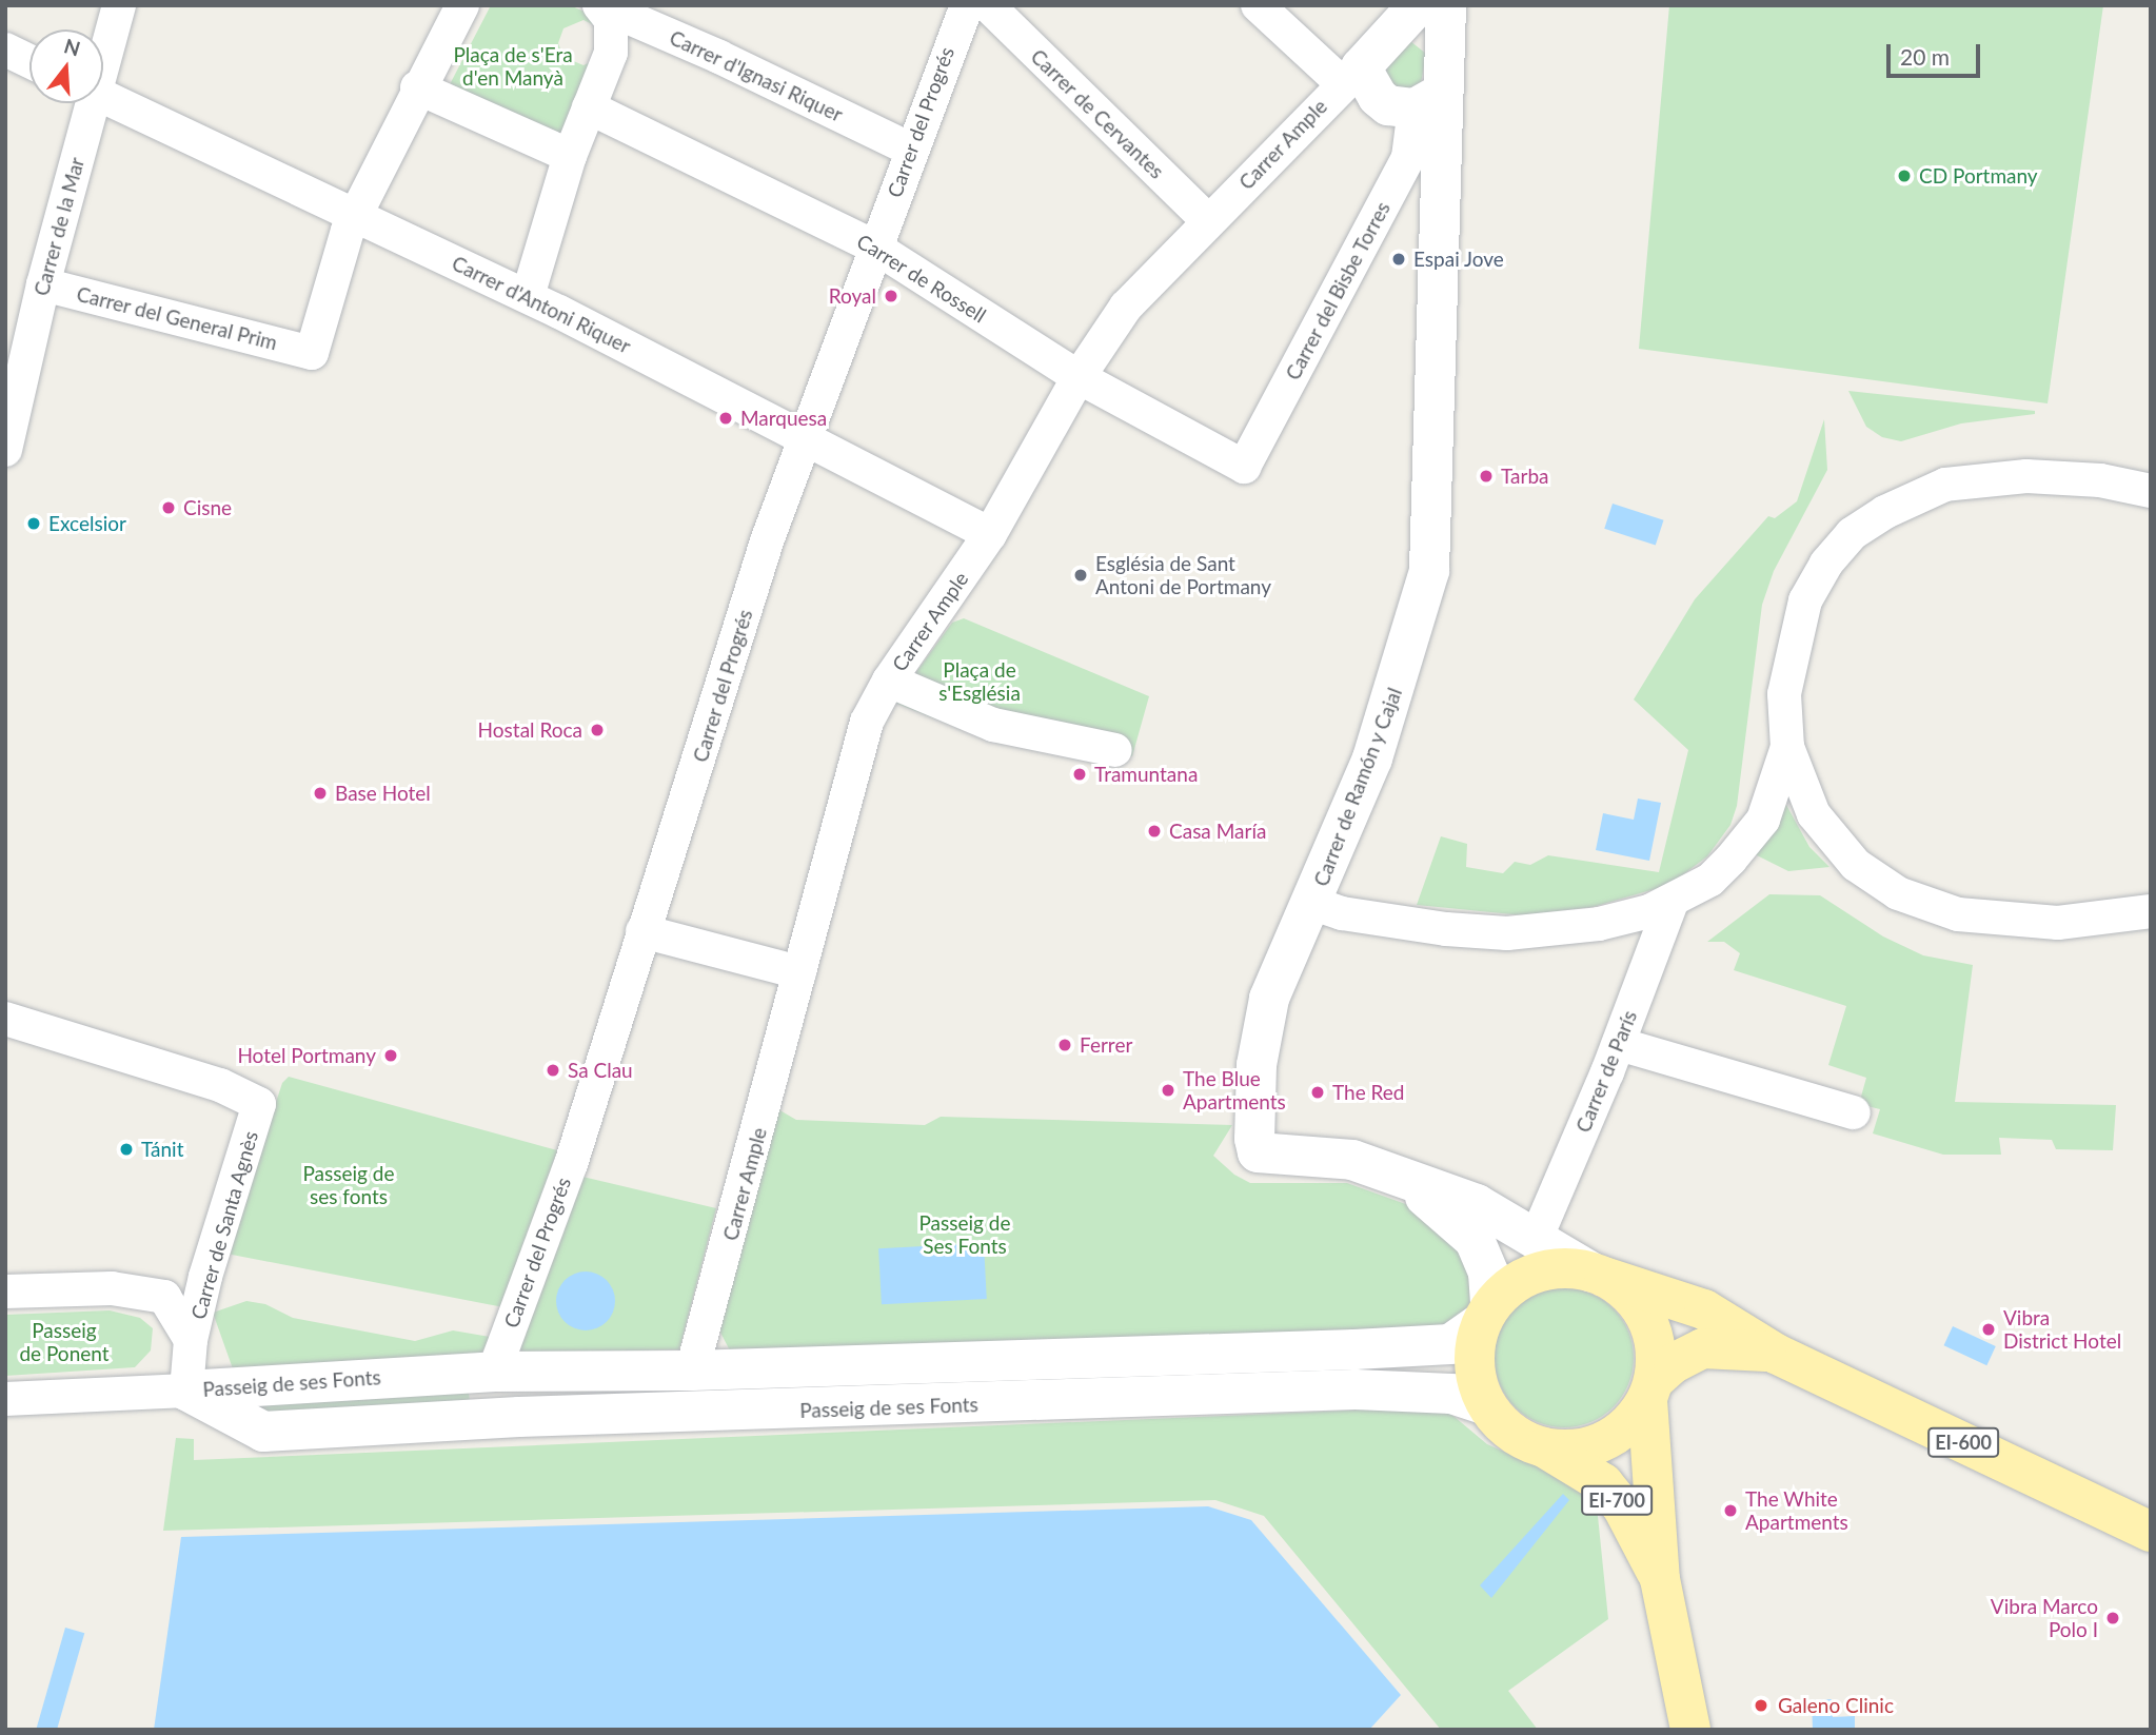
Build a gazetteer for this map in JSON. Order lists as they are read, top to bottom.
{
  "streets": {
    "main road": ["EI-600", "EI-700"],
    "street": [
      "Carrer d'Ignasi Riquer",
      "Carrer de Cervantes",
      "Carrer del Progrés",
      "Carrer Ample",
      "Carrer de la Mar",
      "Carrer de Rossell",
      "Carrer del Bisbe Torres",
      "Carrer d'Antoni Riquer",
      "Carrer del General Prim",
      "Carrer de Ramón y Cajal",
      "Carrer de París",
      "Carrer de Santa Agnès",
      "Passeig de ses Fonts"
    ]
  },
  "crossings": [
    ["Carrer d'Ignasi Riquer", "Carrer del Progrés"],
    ["Carrer de Cervantes", "Carrer Ample"],
    ["Carrer del Progrés", "Carrer de Rossell"],
    ["Carrer del Progrés", "Carrer d'Antoni Riquer"],
    ["Carrer del Progrés", "Passeig de ses Fonts"],
    ["Carrer Ample", "Carrer de Rossell"],
    ["Carrer Ample", "Carrer d'Antoni Riquer"],
    ["Carrer Ample", "Passeig de ses Fonts"],
    ["Carrer de la Mar", "Carrer del General Prim"],
    ["Carrer de Rossell", "Carrer del Bisbe Torres"],
    ["Carrer del Bisbe Torres", "Carrer de Ramón y Cajal"],
    ["Carrer d'Antoni Riquer", "Carrer del General Prim"],
    ["Carrer de Ramón y Cajal", "Carrer de París"],
    ["Carrer de Ramón y Cajal", "Passeig de ses Fonts"],
    ["Carrer de Ramón y Cajal", "EI-600"],
    ["Carrer de Ramón y Cajal", "EI-700"],
    ["Carrer de Santa Agnès", "Passeig de ses Fonts"],
    ["Passeig de ses Fonts", "EI-600"],
    ["Passeig de ses Fonts", "EI-700"],
    ["EI-600", "EI-700"]
  ],
  "parks": [
    "Plaça de s'Era d'en Manyà",
    "Plaça de s'Església",
    "Passeig de ses fonts",
    "Passeig de Ses Fonts",
    "Passeig de Ponent"
  ],
  "places": [
    "CD Portmany",
    "Espai Jove",
    "Royal",
    "Marquesa",
    "Tarba",
    "Cisne",
    "Excelsior",
    "Església de Sant Antoni de Portmany",
    "Hostal Roca",
    "Tramuntana",
    "Base Hotel",
    "Casa María",
    "Ferrer",
    "Hotel Portmany",
    "Sa Clau",
    "The Blue Apartments",
    "The Red",
    "Tánit",
    "Vibra District Hotel",
    "The White Apartments",
    "Vibra Marco Polo I",
    "Galeno Clinic"
  ],
  "scale_bar": "20 m",
  "north": "top"
}
